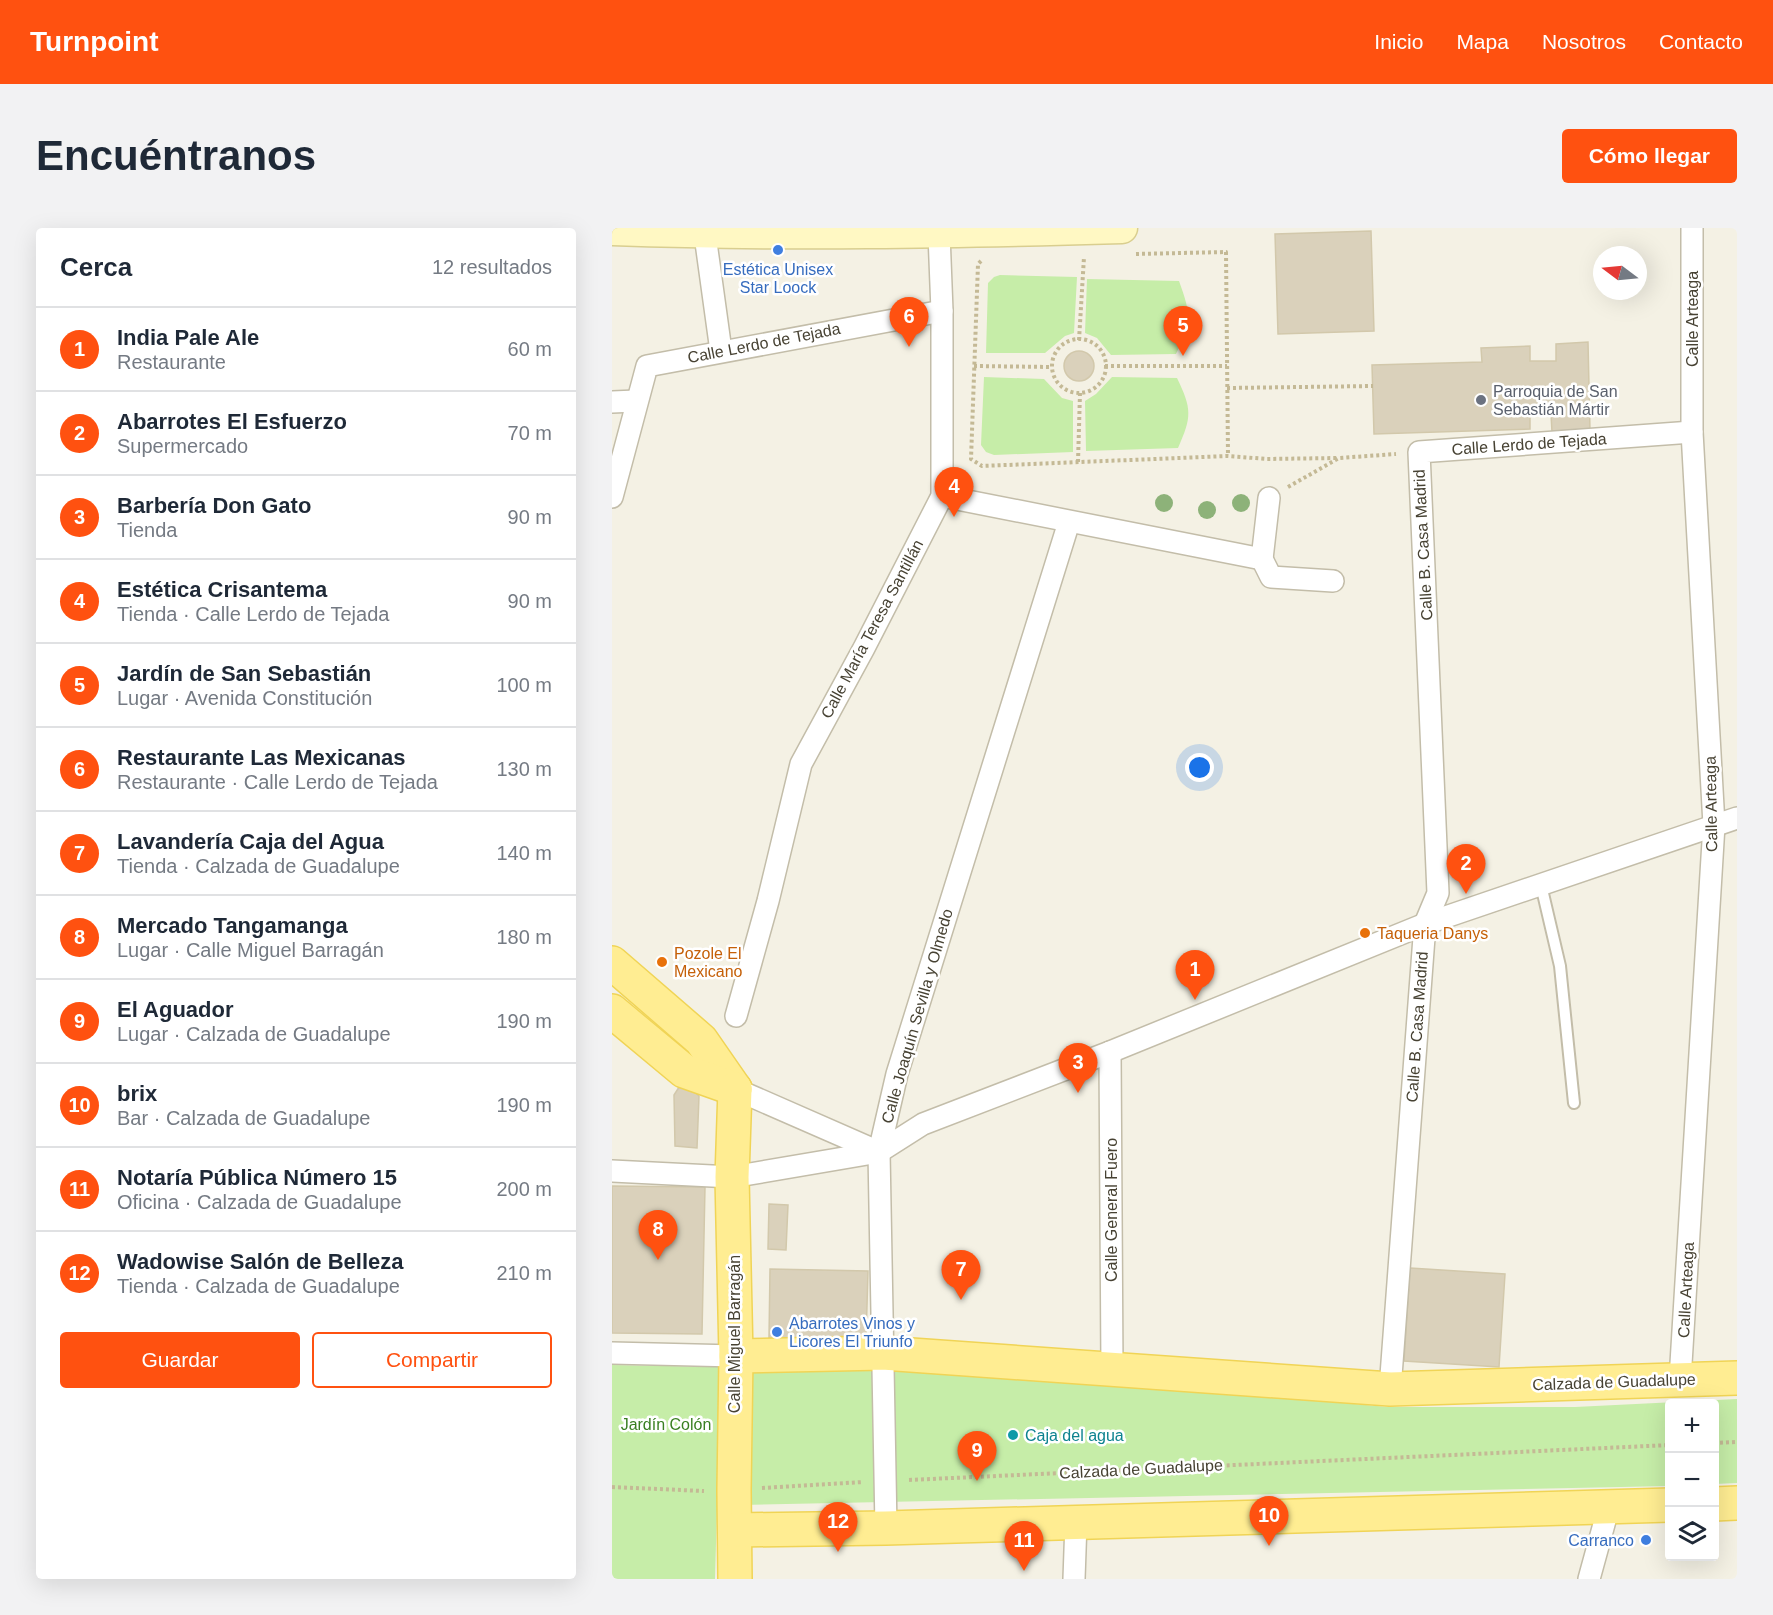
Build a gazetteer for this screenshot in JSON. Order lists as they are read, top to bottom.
{
  "streets": {
    "main road": ["Calle Miguel Barragán", "Calzada de Guadalupe"],
    "street": [
      "Calle Arteaga",
      "Calle Lerdo de Tejada",
      "Calle B. Casa Madrid",
      "Calle María Teresa Santillán",
      "Calle Joaquín Sevilla y Olmedo",
      "Calle General Fuero"
    ]
  },
  "crossings": [
    ["Calle Arteaga", "Calle Lerdo de Tejada"],
    ["Calle Arteaga", "Calzada de Guadalupe"],
    ["Calle Lerdo de Tejada", "Calle B. Casa Madrid"],
    ["Calle Lerdo de Tejada", "Calle María Teresa Santillán"],
    ["Calle B. Casa Madrid", "Calzada de Guadalupe"],
    ["Calle Joaquín Sevilla y Olmedo", "Calzada de Guadalupe"],
    ["Calle General Fuero", "Calzada de Guadalupe"],
    ["Calle Miguel Barragán", "Calzada de Guadalupe"]
  ],
  "parks": ["Jardín Colón"],
  "places": [
    "Estética Unisex Star Loock",
    "Parroquia de San Sebastián Mártir",
    "Taqueria Danys",
    "Pozole El Mexicano",
    "Abarrotes Vinos y Licores El Triunfo",
    "Caja del agua",
    "Carranco"
  ],
  "north": "left",
  "page": {
    "header": "Turnpoint",
    "nav": [
      "Inicio",
      "Mapa",
      "Nosotros",
      "Contacto"
    ],
    "buttons": [
      "Cómo llegar",
      ["Guardar", "Compartir"]
    ],
    "title": "Encuéntranos",
    "heading": ["Cerca", "12 resultados"],
    "pins": [
      "6",
      "5",
      "4",
      "2",
      "1",
      "3",
      "8",
      "7",
      "9",
      "10",
      "12",
      "11"
    ],
    "list": [
      {
        "mark": "1",
        "name": "India Pale Ale",
        "note": "Restaurante",
        "value": "60 m"
      },
      {
        "mark": "2",
        "name": "Abarrotes El Esfuerzo",
        "note": "Supermercado",
        "value": "70 m"
      },
      {
        "mark": "3",
        "name": "Barbería Don Gato",
        "note": "Tienda",
        "value": "90 m"
      },
      {
        "mark": "4",
        "name": "Estética Crisantema",
        "note": "Tienda · Calle Lerdo de Tejada",
        "value": "90 m"
      },
      {
        "mark": "5",
        "name": "Jardín de San Sebastián",
        "note": "Lugar · Avenida Constitución",
        "value": "100 m"
      },
      {
        "mark": "6",
        "name": "Restaurante Las Mexicanas",
        "note": "Restaurante · Calle Lerdo de Tejada",
        "value": "130 m"
      },
      {
        "mark": "7",
        "name": "Lavandería Caja del Agua",
        "note": "Tienda · Calzada de Guadalupe",
        "value": "140 m"
      },
      {
        "mark": "8",
        "name": "Mercado Tangamanga",
        "note": "Lugar · Calle Miguel Barragán",
        "value": "180 m"
      },
      {
        "mark": "9",
        "name": "El Aguador",
        "note": "Lugar · Calzada de Guadalupe",
        "value": "190 m"
      },
      {
        "mark": "10",
        "name": "brix",
        "note": "Bar · Calzada de Guadalupe",
        "value": "190 m"
      },
      {
        "mark": "11",
        "name": "Notaría Pública Número 15",
        "note": "Oficina · Calzada de Guadalupe",
        "value": "200 m"
      },
      {
        "mark": "12",
        "name": "Wadowise Salón de Belleza",
        "note": "Tienda · Calzada de Guadalupe",
        "value": "210 m"
      }
    ],
    "map_buttons": ["+", "−"]
  }
}
